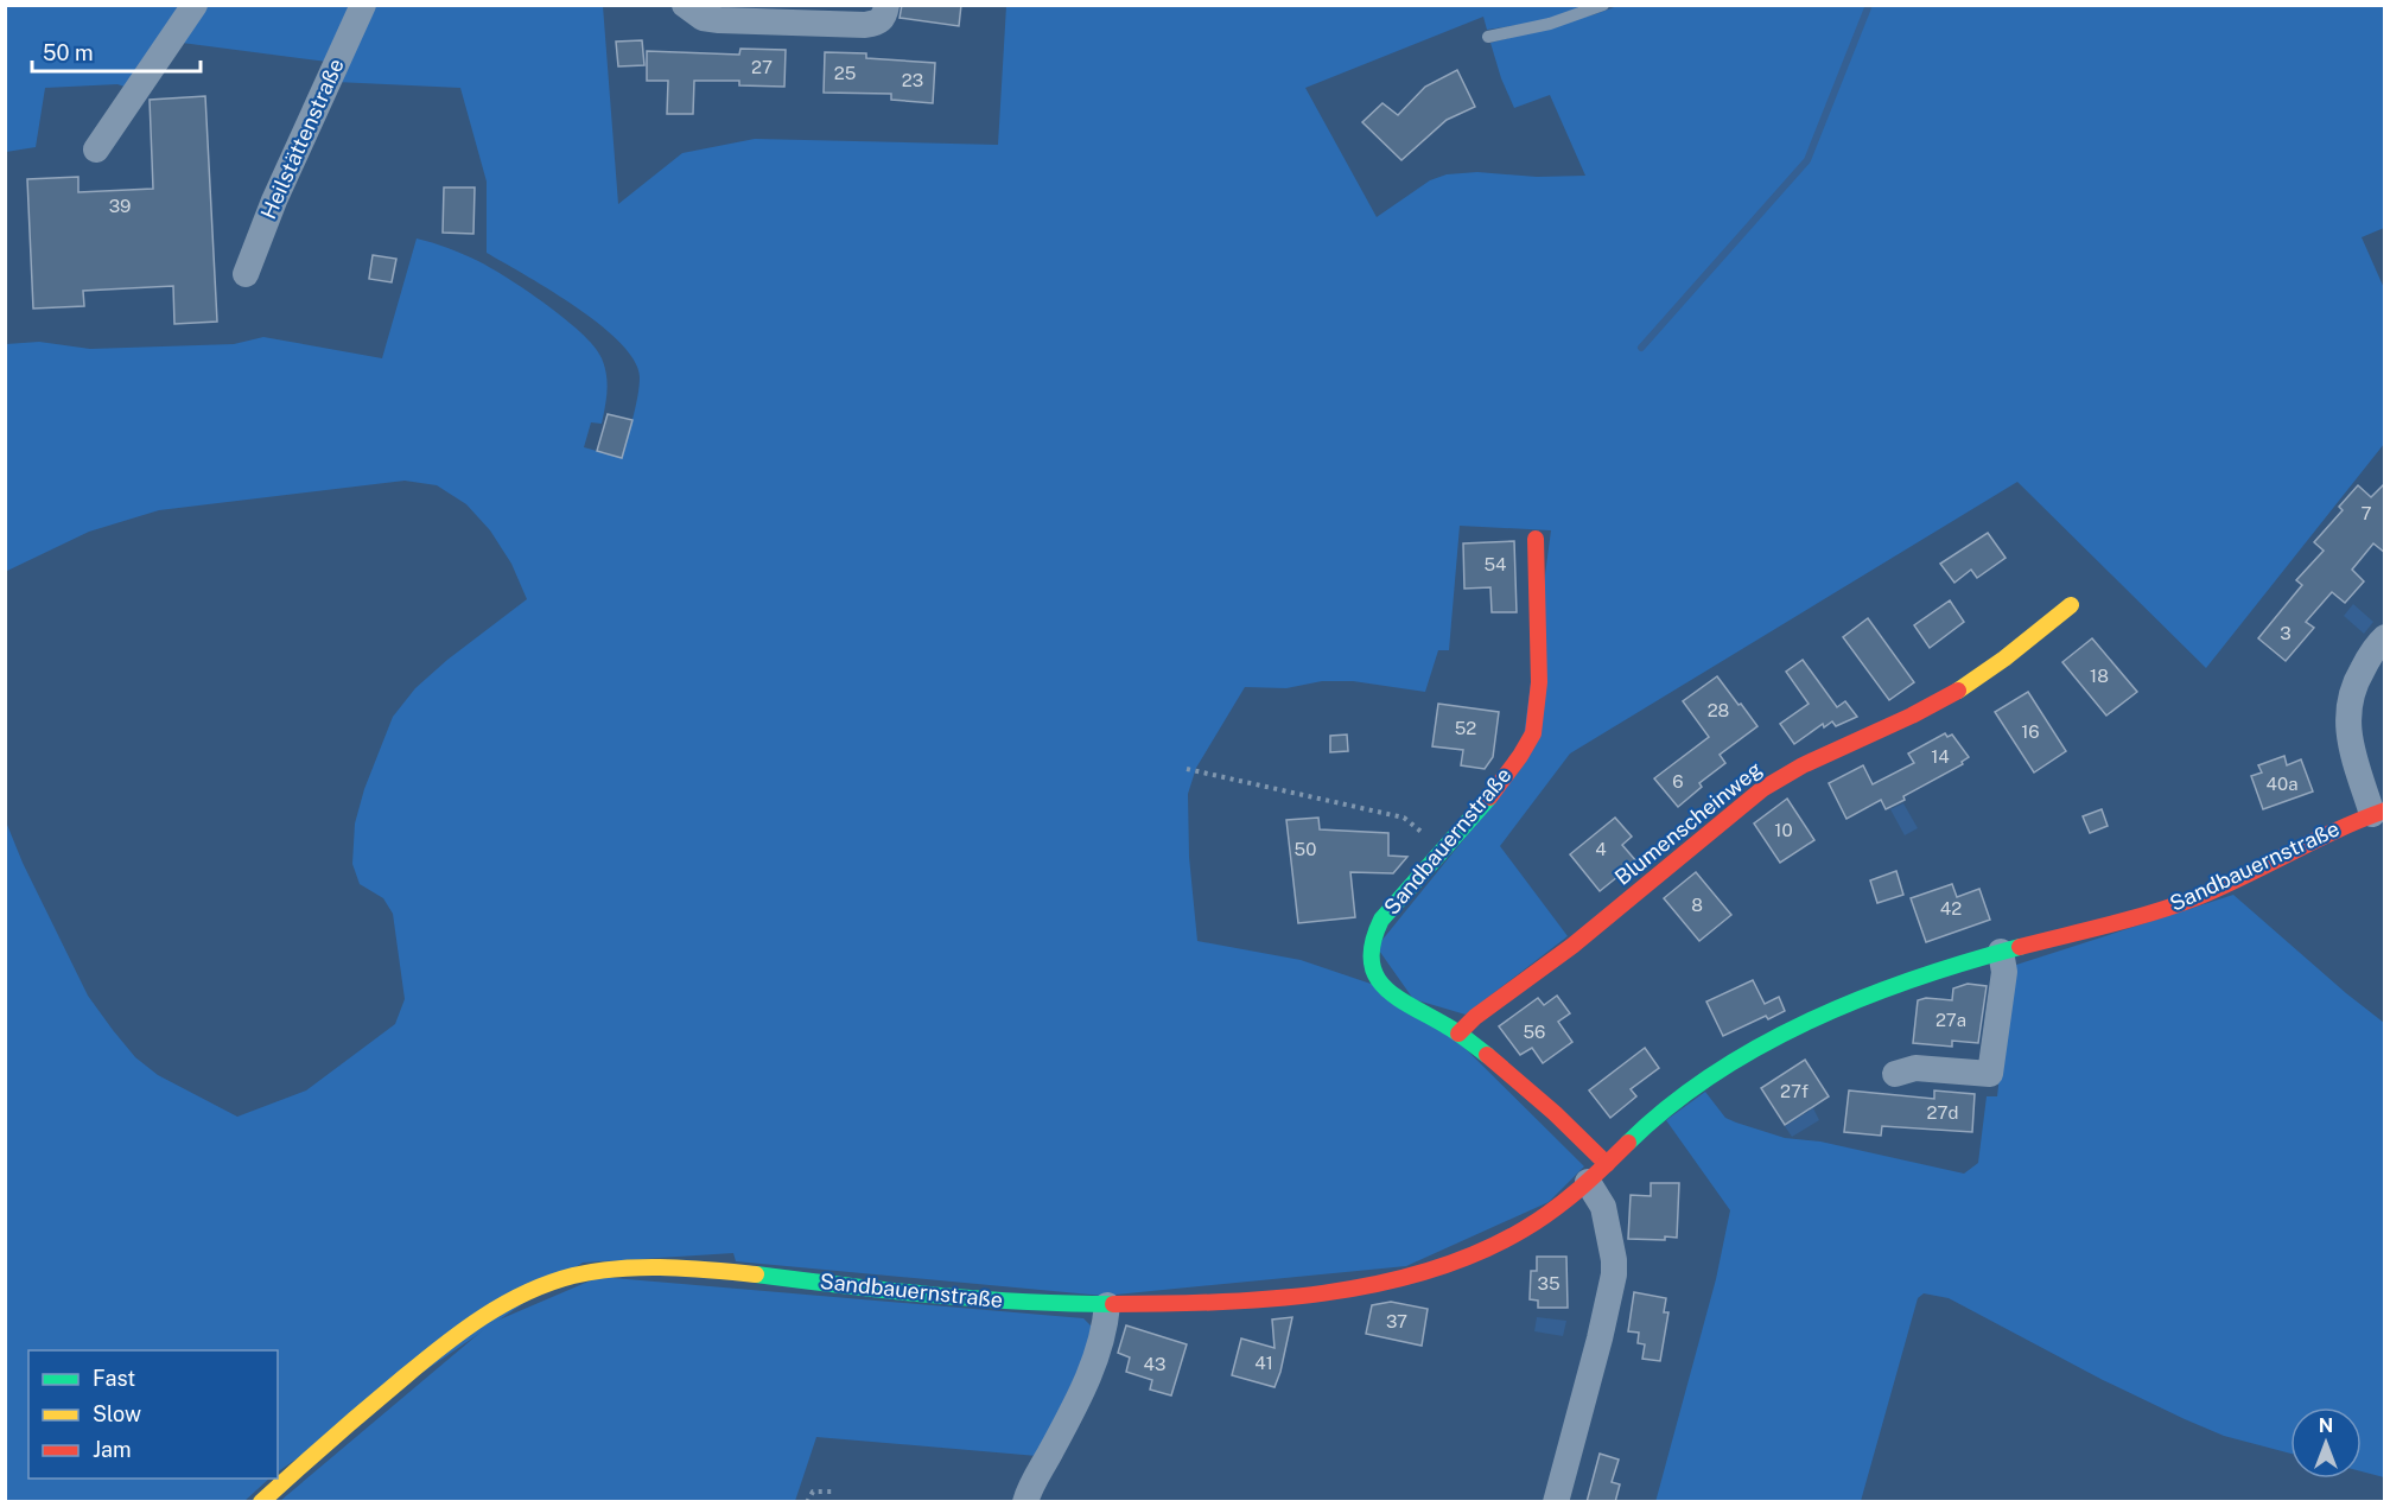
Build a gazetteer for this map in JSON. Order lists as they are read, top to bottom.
{
  "streets": {
    "street": ["Heilstättenstraße", "Blumenscheinweg", "Sandbauernstraße"]
  },
  "crossings": [
    ["Blumenscheinweg", "Sandbauernstraße"]
  ],
  "house_numbers": [
    "27",
    "25",
    "23",
    "39",
    "7",
    "54",
    "3",
    "18",
    "28",
    "52",
    "16",
    "14",
    "6",
    "40a",
    "10",
    "50",
    "4",
    "8",
    "42",
    "27a",
    "56",
    "27f",
    "27d",
    "35",
    "37",
    "41",
    "43"
  ],
  "legend": ["Fast", "Slow", "Jam"],
  "scale_bar": "50 m",
  "north": "top"
}
